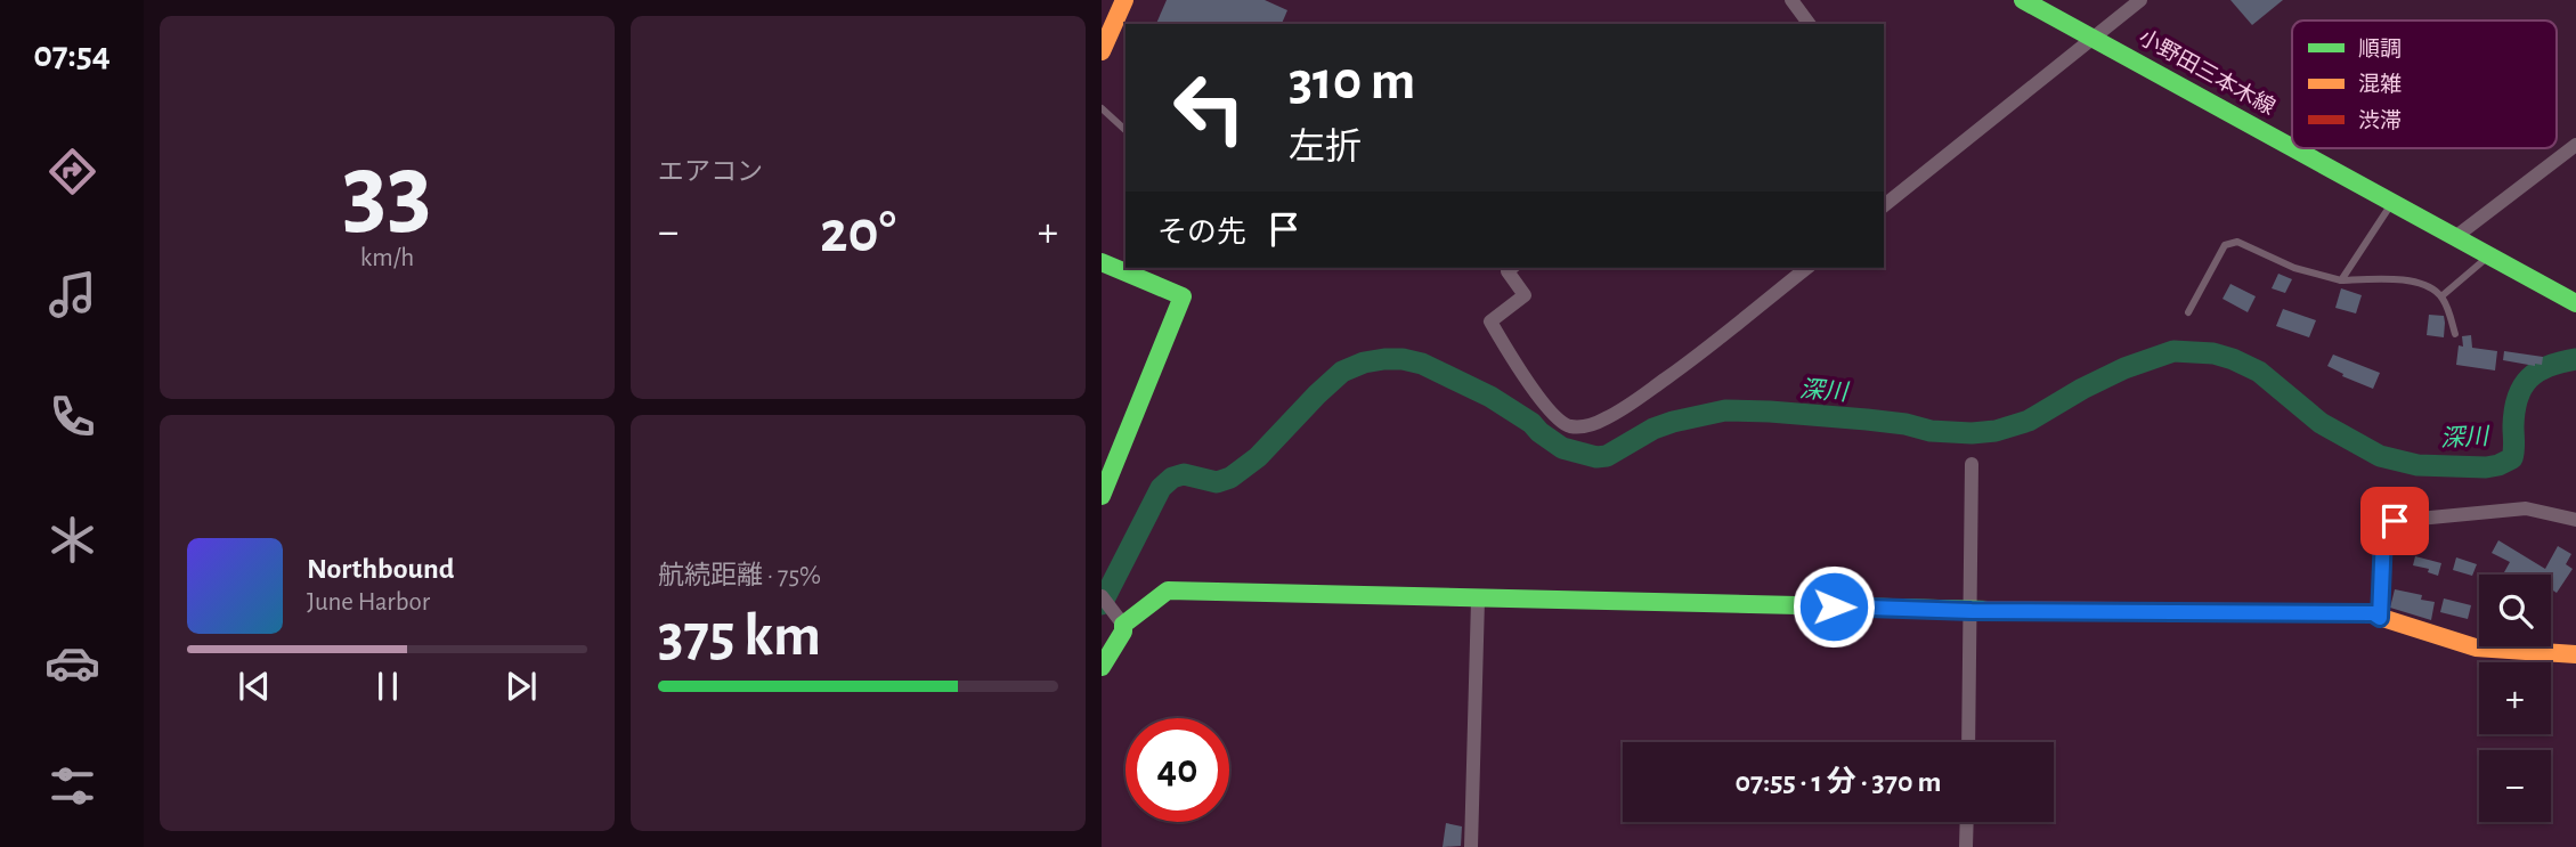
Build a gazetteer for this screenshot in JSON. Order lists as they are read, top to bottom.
{
  "streets": {
    "street": ["小野田三本木線"]
  },
  "water": ["深川"],
  "legend": ["順調", "混雑", "渋滞"],
  "page": {
    "tabs": "07:54",
    "tile": [
      ["33", "km/h"],
      "エアコン",
      ["航続距離 · 75%", "375 km"]
    ],
    "turn": ["310 m", "左折"],
    "then": "その先",
    "heat": ["−", "20°", "+"],
    "song": ["Northbound", "June Harbor"],
    "map_buttons": ["+", "−"],
    "limit": "40",
    "trip": "07:55 · 1 分 · 370 m"
  }
}
